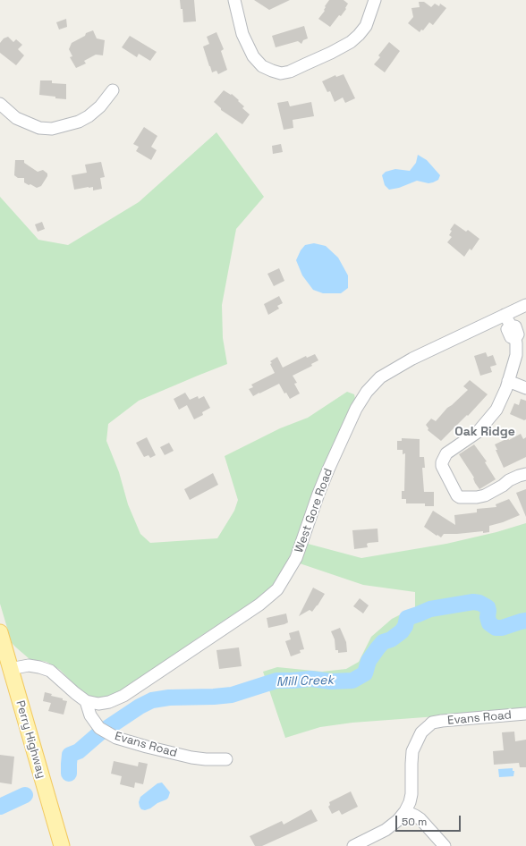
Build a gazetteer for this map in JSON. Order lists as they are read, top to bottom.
{
  "streets": {
    "main road": ["Perry Highway"],
    "street": ["West Gore Road", "Evans Road"]
  },
  "crossings": [
    ["West Gore Road", "Evans Road"]
  ],
  "districts": ["Oak Ridge"],
  "water": ["Mill Creek"],
  "scale_bar": "50 m"
}
